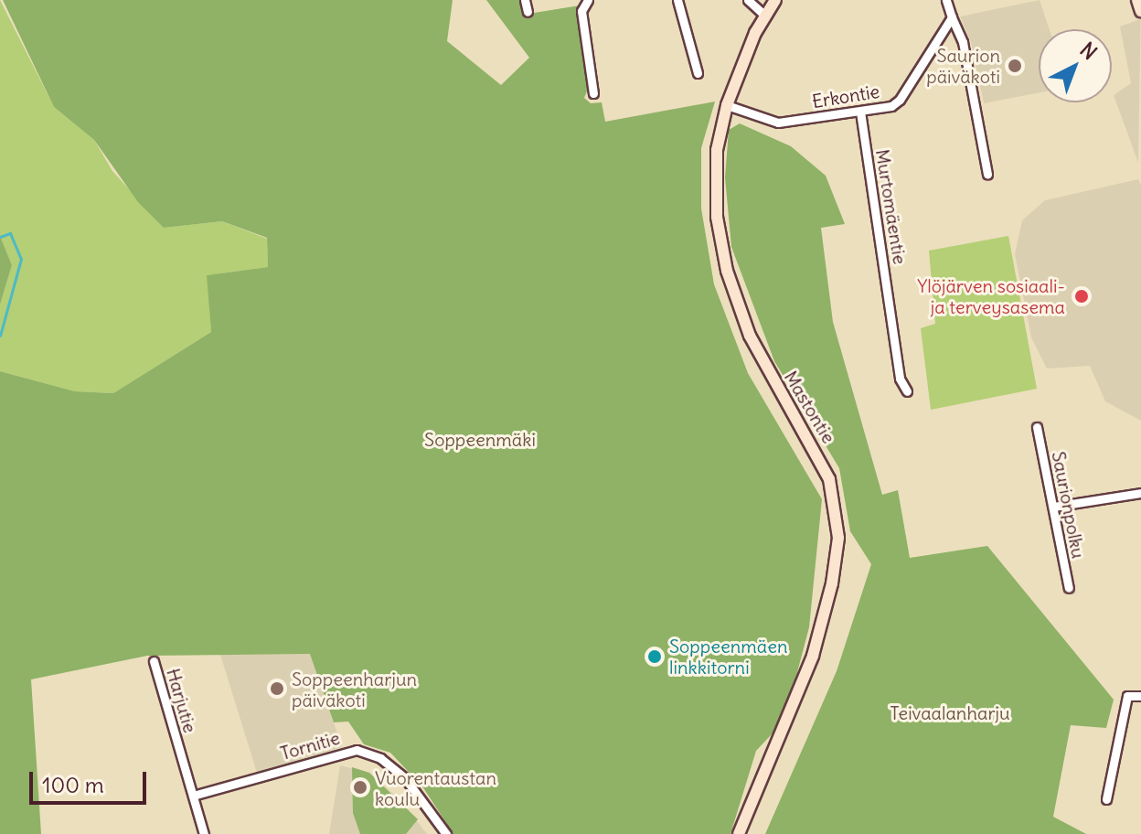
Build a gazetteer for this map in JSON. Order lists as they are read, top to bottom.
{
  "streets": {
    "main road": ["Mastontie"],
    "street": [
      "Erkontie",
      "Murtomäentie",
      "Saurionpolku",
      "Harjutie",
      "Tornitie"
    ]
  },
  "crossings": [
    ["Erkontie", "Murtomäentie"],
    ["Erkontie", "Mastontie"],
    ["Harjutie", "Tornitie"]
  ],
  "parks": ["Soppeenmäki", "Teivaalanharju"],
  "places": [
    "Saurion päiväkoti",
    "Ylöjärven sosiaali- ja terveysasema",
    "Soppeenmäen linkkitorni",
    "Soppeenharjun päiväkoti",
    "Vuorentaustan koulu"
  ],
  "scale_bar": "100 m",
  "north": "top right"
}
